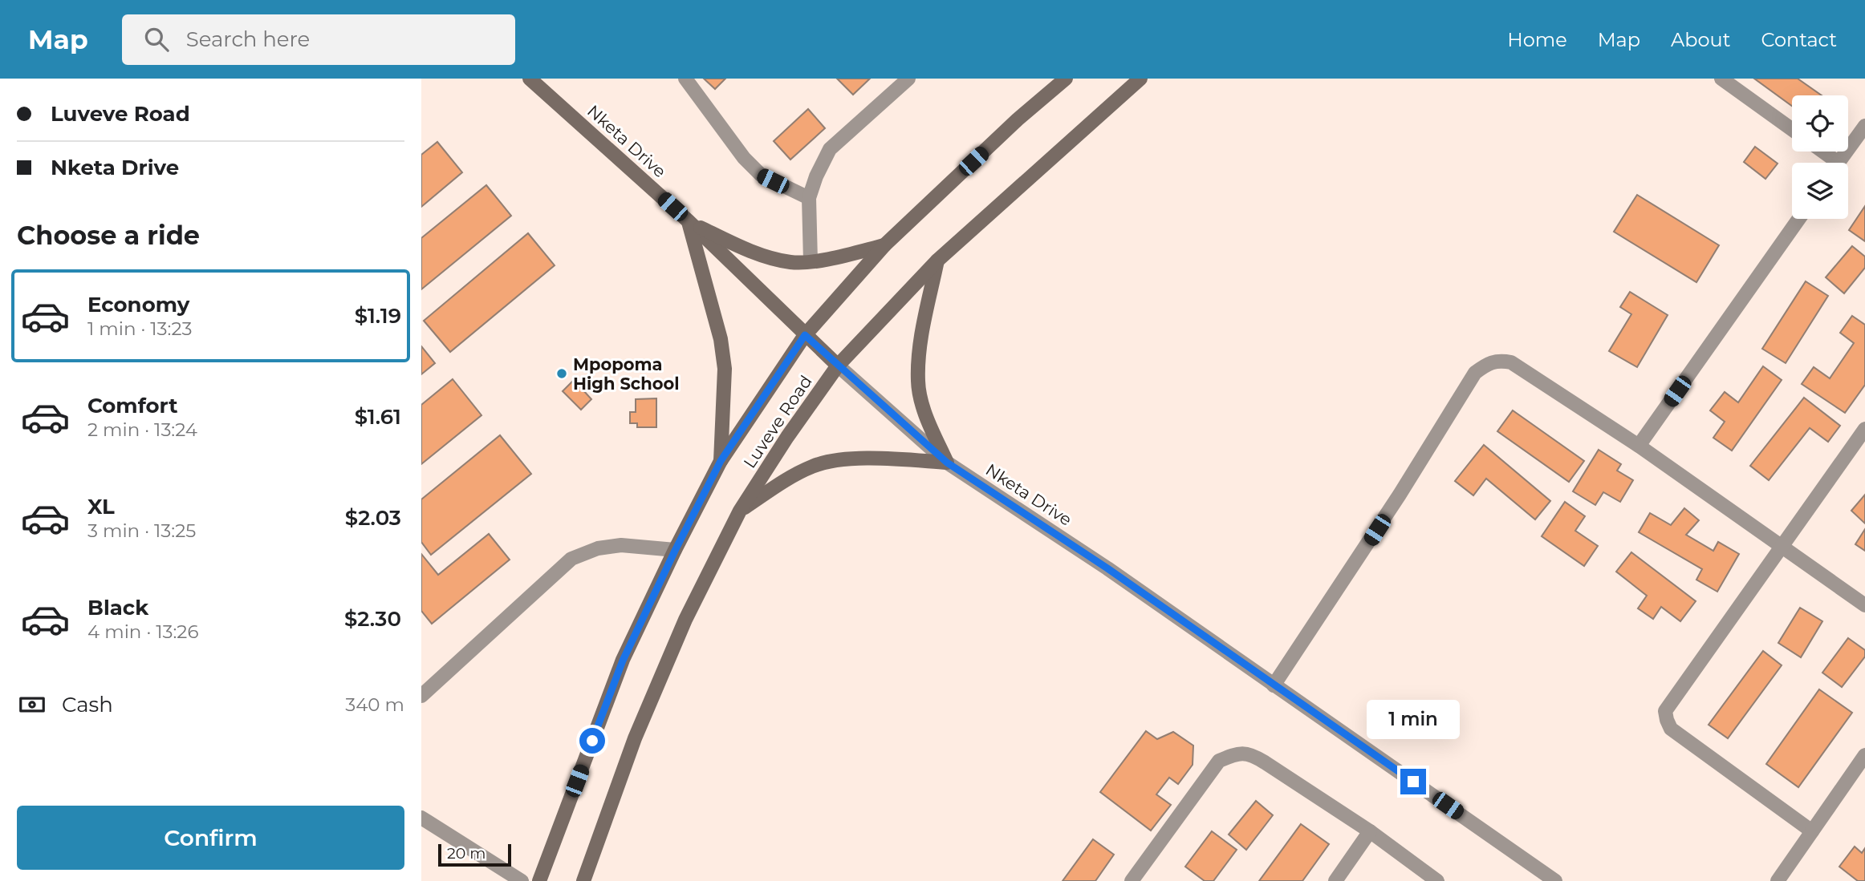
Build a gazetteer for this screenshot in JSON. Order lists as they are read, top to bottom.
{
  "streets": {
    "street": ["Nketa Drive", "Luveve Road"]
  },
  "crossings": [
    ["Nketa Drive", "Luveve Road"]
  ],
  "places": ["Mpopoma High School"],
  "scale_bar": "20 m",
  "page": {
    "header": "Map",
    "search": "Search here",
    "nav": [
      "Home",
      "Map",
      "About",
      "Contact"
    ],
    "banner": ["Luveve Road", "Nketa Drive"],
    "heading": "Choose a ride",
    "list": [
      {
        "name": "Economy",
        "note": "1 min · 13:23",
        "value": "$1.19"
      },
      {
        "name": "Comfort",
        "note": "2 min · 13:24",
        "value": "$1.61"
      },
      {
        "name": "XL",
        "note": "3 min · 13:25",
        "value": "$2.03"
      },
      {
        "name": "Black",
        "note": "4 min · 13:26",
        "value": "$2.30"
      }
    ],
    "pay": ["Cash", "340 m"],
    "bubble": "1 min",
    "buttons": "Confirm",
    "scale": "20 m"
  }
}
